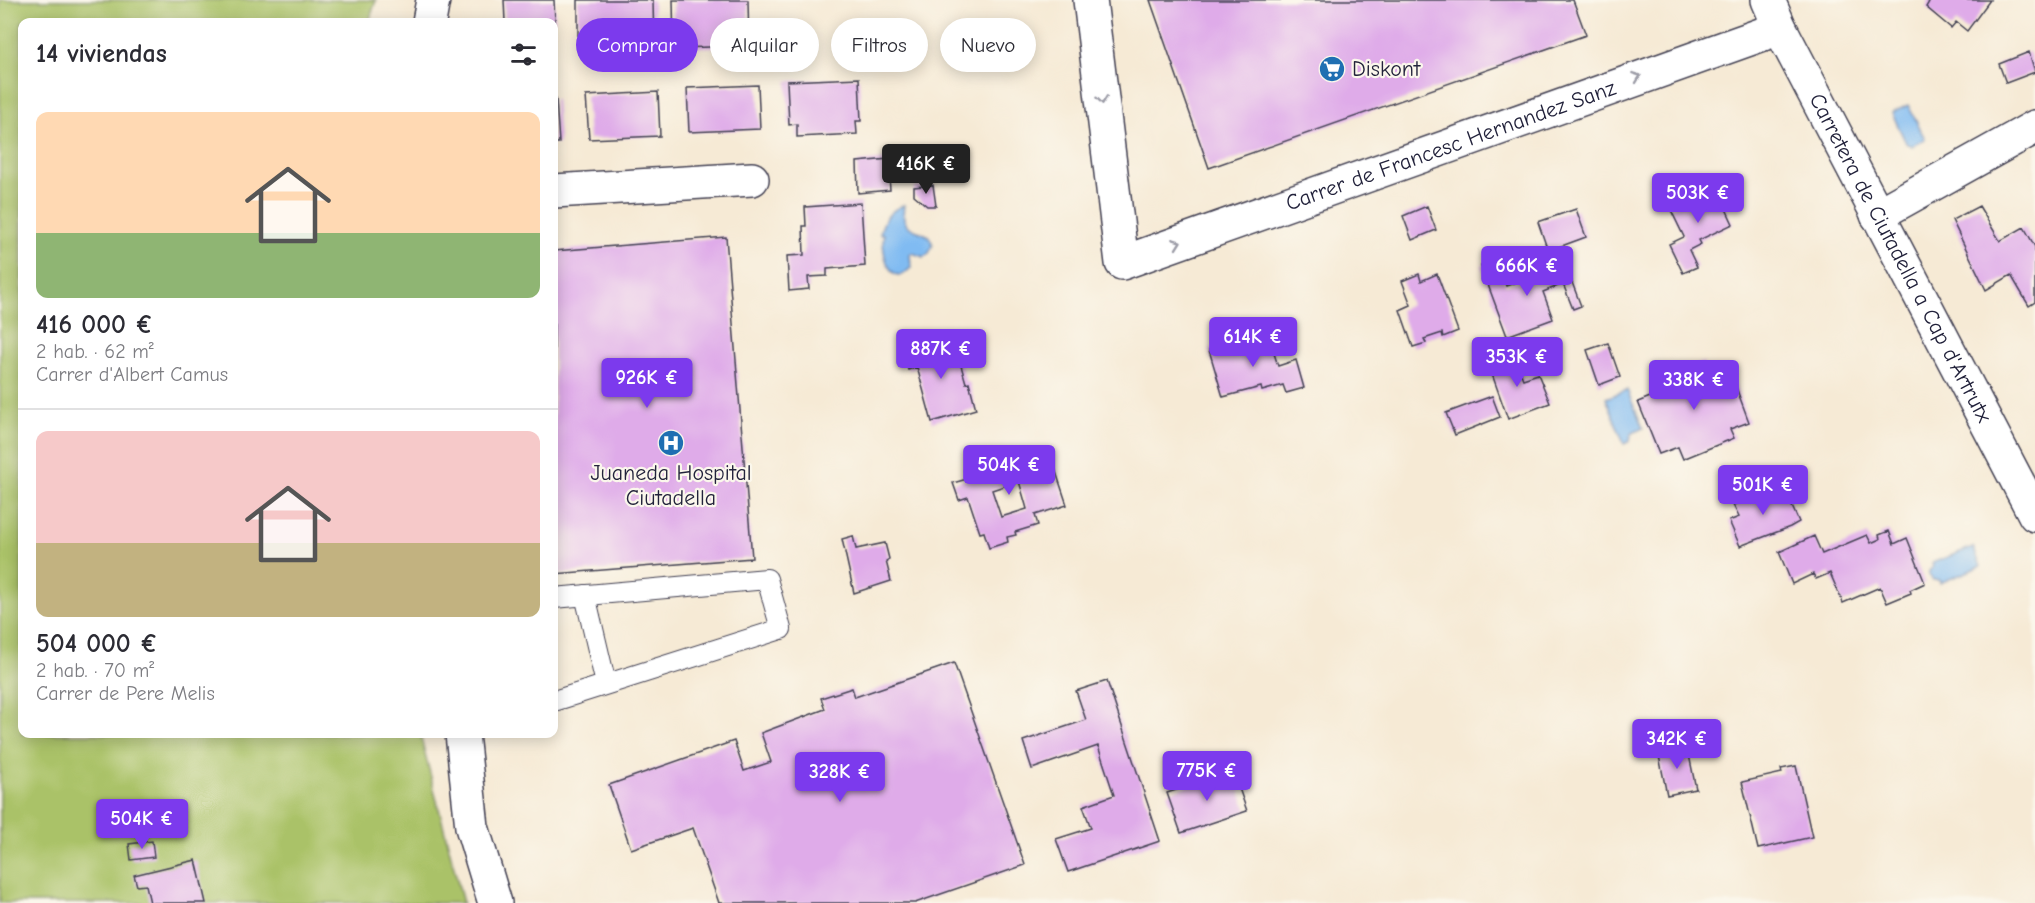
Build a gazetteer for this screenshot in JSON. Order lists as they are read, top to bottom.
{
  "streets": {
    "street": ["Carrer de Francesc Hernandez Sanz", "Carretera de Ciutadella a Cap d'Artrutx"]
  },
  "crossings": [
    ["Carrer de Francesc Hernandez Sanz", "Carretera de Ciutadella a Cap d'Artrutx"]
  ],
  "places": {
    "supermarket": ["Diskont"],
    "hospital": ["Juaneda Hospital Ciutadella"]
  },
  "page": {
    "chip": [
      "Comprar",
      "Alquilar",
      "Filtros",
      "Nuevo"
    ],
    "heading": "14 viviendas",
    "list": [
      {
        "name": "416 000 €",
        "note": "2 hab. · 62 m² · Carrer d'Albert Camus"
      },
      {
        "name": "504 000 €",
        "note": "2 hab. · 70 m² · Carrer de Pere Melis"
      }
    ],
    "price": [
      "416K €",
      "503K €",
      "666K €",
      "614K €",
      "887K €",
      "353K €",
      "926K €",
      "338K €",
      "504K €",
      "501K €",
      "342K €",
      "775K €",
      "328K €",
      "504K €"
    ]
  }
}
